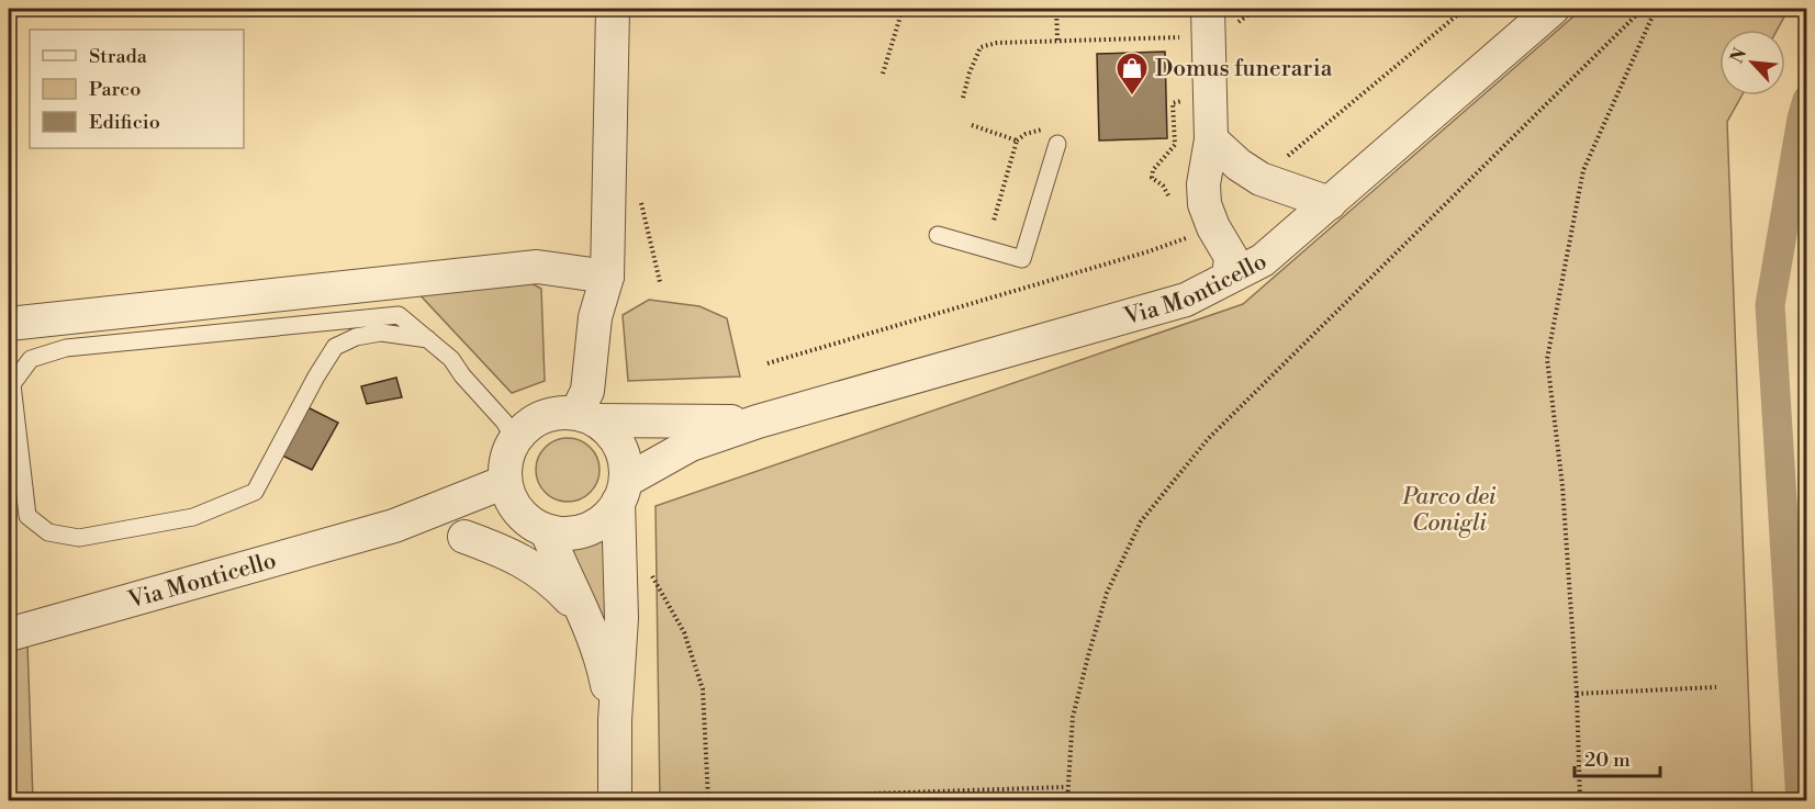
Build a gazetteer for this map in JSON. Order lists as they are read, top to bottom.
{
  "streets": {
    "street": ["Via Monticello"]
  },
  "parks": ["Parco dei Conigli"],
  "places": {
    "shop": ["Domus funeraria"]
  },
  "legend": ["Strada", "Parco", "Edificio"],
  "scale_bar": "20 m",
  "north": "top left"
}
